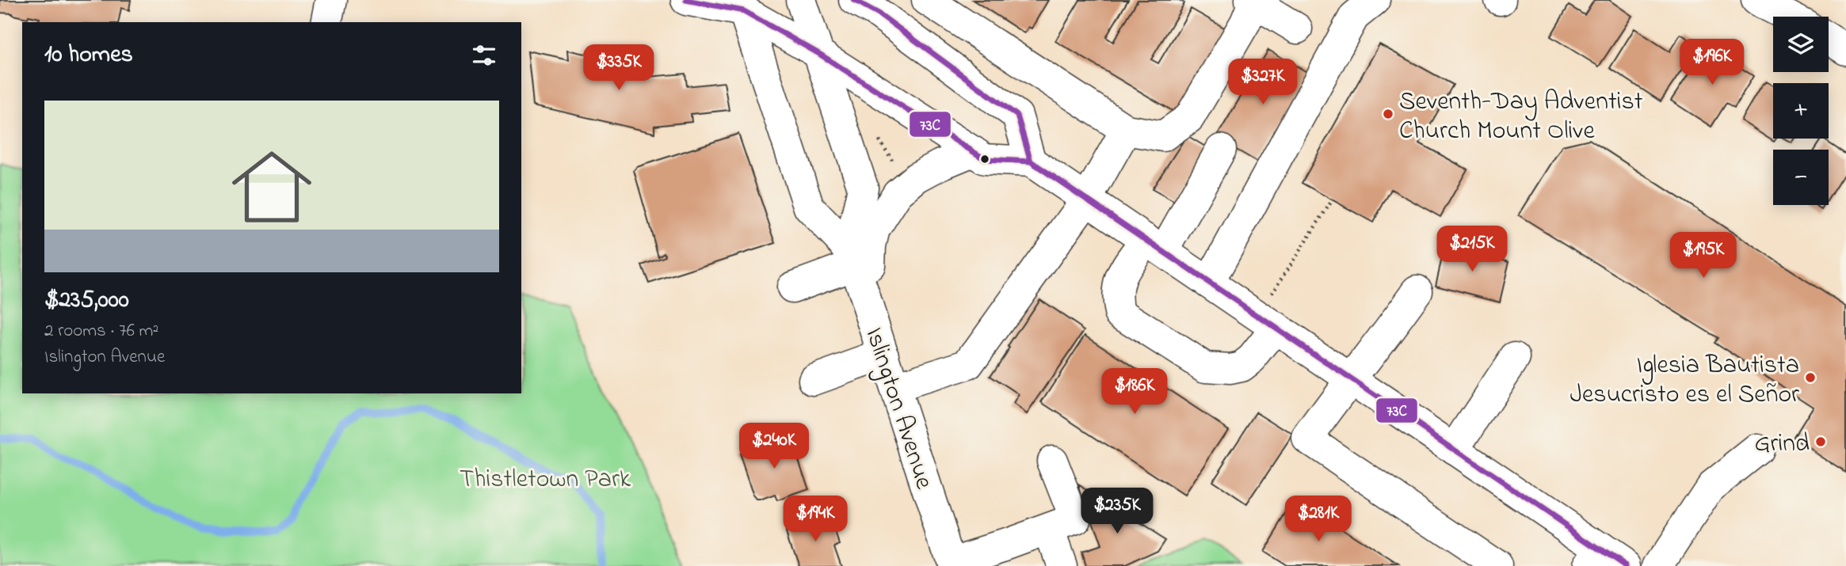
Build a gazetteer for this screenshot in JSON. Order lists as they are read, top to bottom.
{
  "streets": {
    "main road": ["Islington Avenue"]
  },
  "parks": ["Thistletown Park"],
  "places": ["Seventh-Day Adventist Church Mount Olive", "Iglesia Bautista Jesucristo es el Señor", "Grind"],
  "lines": ["transit line 73C"],
  "page": {
    "map_buttons": ["+", "−"],
    "heading": "10 homes",
    "price": [
      "$196K",
      "$335K",
      "$327K",
      "$215K",
      "$195K",
      "$186K",
      "$240K",
      "$235K",
      "$194K",
      "$281K"
    ],
    "list": [
      {
        "name": "$235,000",
        "note": "2 rooms · 76 m² · Islington Avenue"
      }
    ]
  }
}
